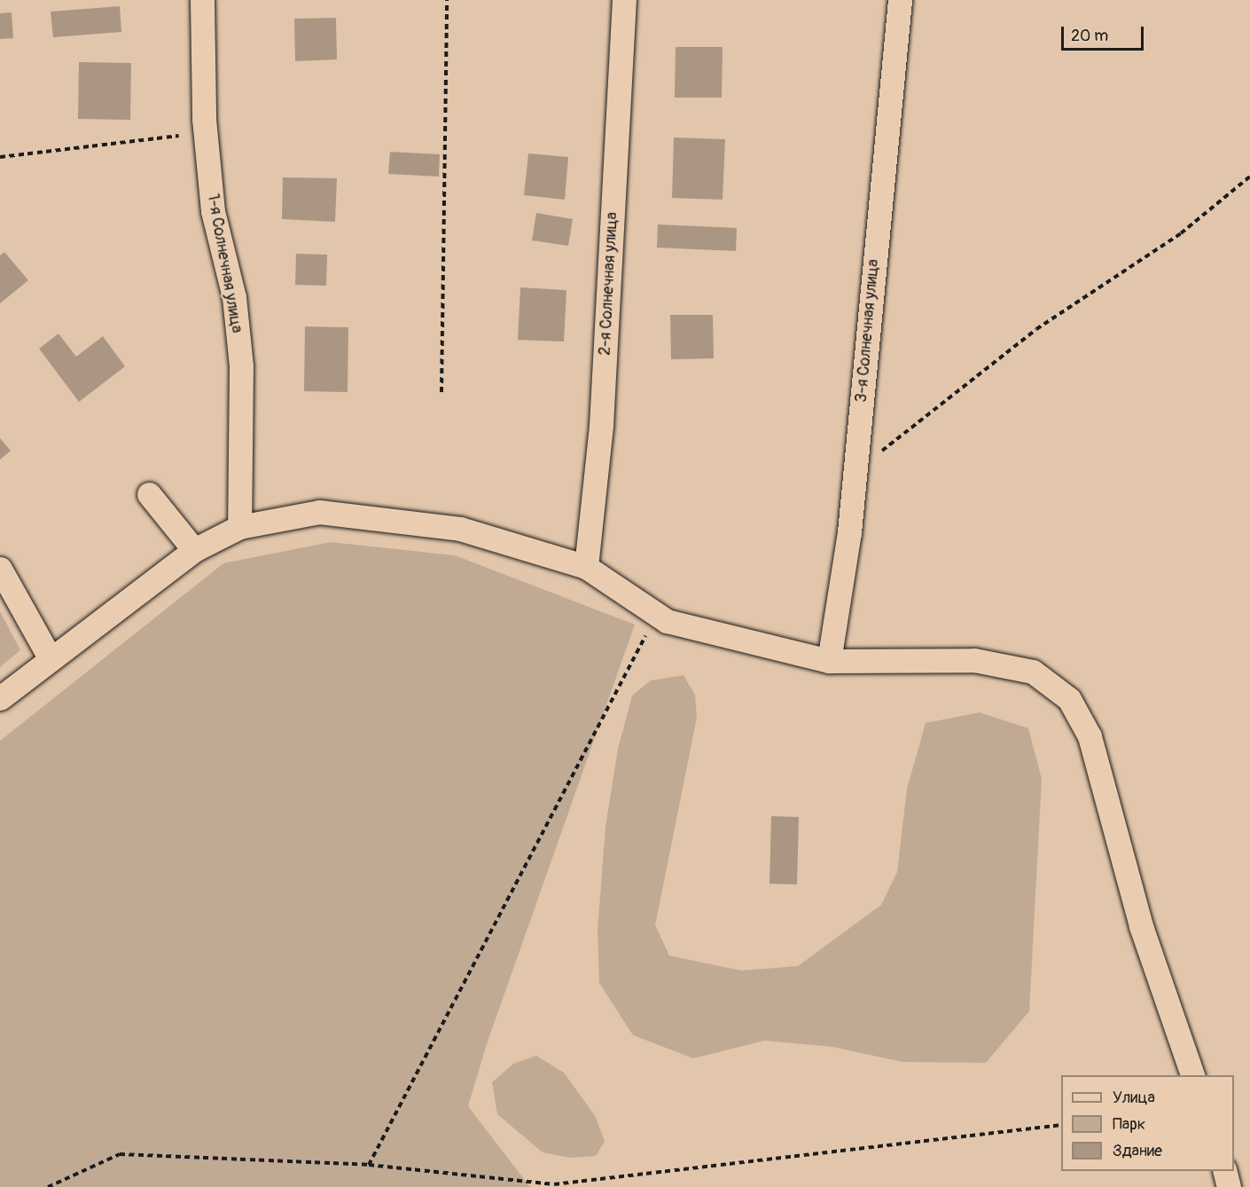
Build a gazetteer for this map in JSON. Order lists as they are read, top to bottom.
{
  "streets": {
    "street": ["1-я Солнечная улица", "2-я Солнечная улица", "3-я Солнечная улица"]
  },
  "legend": ["Улица", "Парк", "Здание"],
  "scale_bar": "20 m"
}
